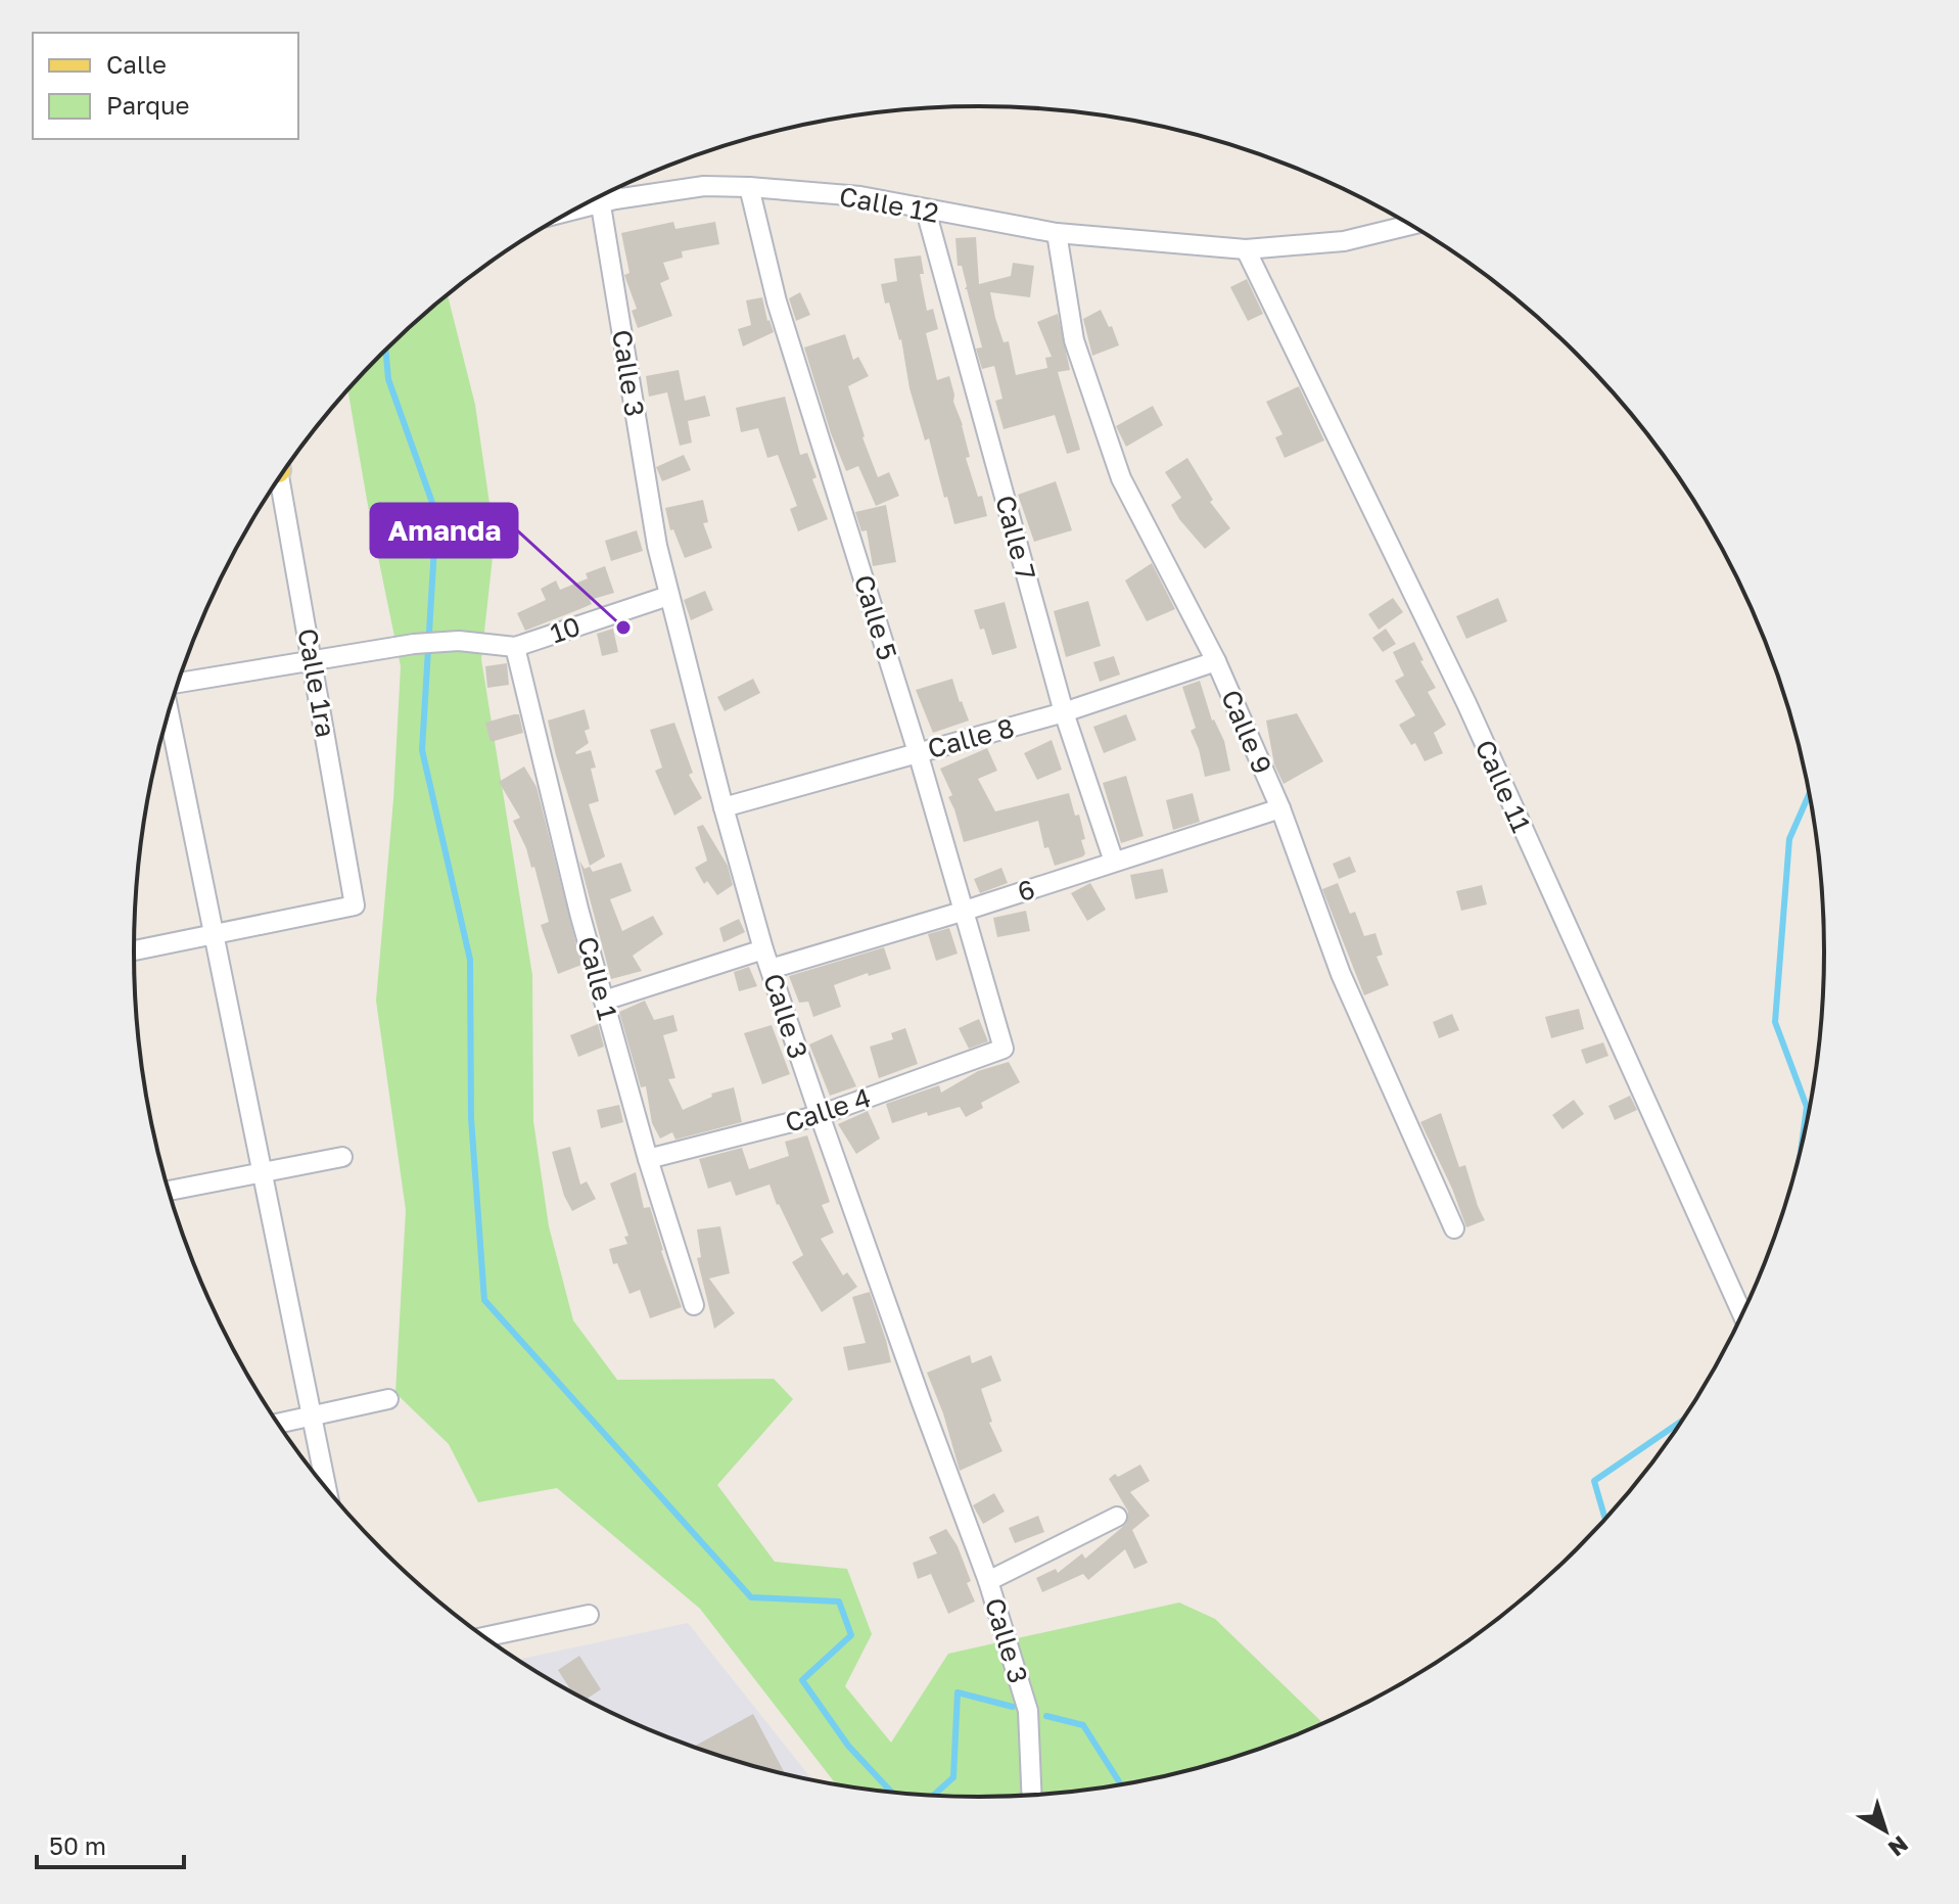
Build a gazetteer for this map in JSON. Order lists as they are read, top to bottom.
{
  "streets": {
    "street": [
      "Calle 12",
      "Calle 3",
      "Calle 7",
      "Calle 5",
      "10",
      "Calle 1ra",
      "Calle 9",
      "Calle 8",
      "Calle 11",
      "6",
      "Calle 1",
      "Calle 4"
    ]
  },
  "crossings": [
    ["Calle 12", "Calle 3"],
    ["Calle 12", "Calle 7"],
    ["Calle 12", "Calle 5"],
    ["Calle 12", "Calle 9"],
    ["Calle 12", "Calle 11"],
    ["Calle 3", "10"],
    ["Calle 3", "Calle 8"],
    ["Calle 3", "6"],
    ["Calle 3", "Calle 4"],
    ["Calle 7", "Calle 8"],
    ["Calle 7", "6"],
    ["Calle 5", "Calle 8"],
    ["Calle 5", "6"],
    ["Calle 5", "Calle 4"],
    ["10", "Calle 1ra"],
    ["10", "Calle 1"],
    ["Calle 9", "Calle 8"],
    ["Calle 9", "6"],
    ["Calle 1", "Calle 4"]
  ],
  "places": ["Amanda"],
  "legend": ["Calle", "Parque"],
  "scale_bar": "50 m",
  "north": "bottom right"
}
